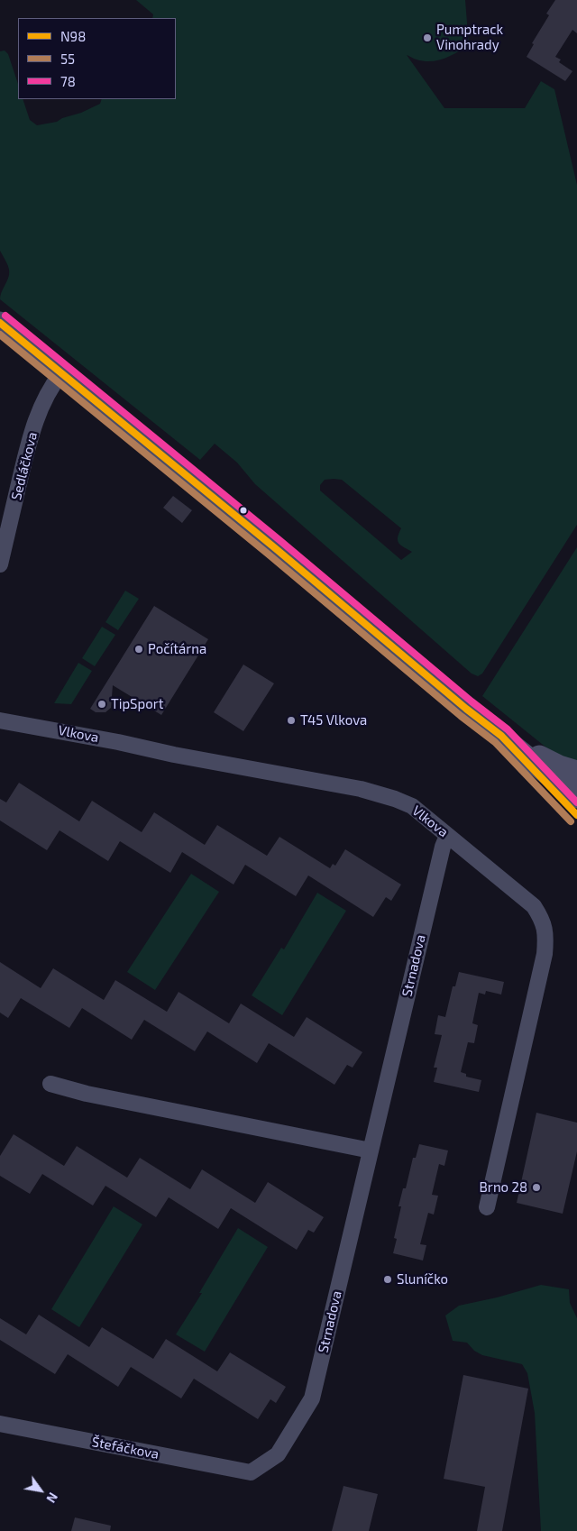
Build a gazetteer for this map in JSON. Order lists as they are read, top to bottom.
{
  "streets": {
    "street": [
      "Sedláčkova",
      "Vlkova",
      "Strnadova",
      "Štefáčkova"
    ]
  },
  "crossings": [
    ["Vlkova", "Strnadova"],
    ["Strnadova", "Štefáčkova"]
  ],
  "places": [
    "Pumptrack Vinohrady",
    "Počítárna",
    "TipSport",
    "T45 Vlkova",
    "Brno 28",
    "Sluníčko"
  ],
  "lines": ["transit line 78", "transit line N98", "transit line 55"],
  "legend": ["N98", "55", "78"],
  "north": "bottom right"
}
